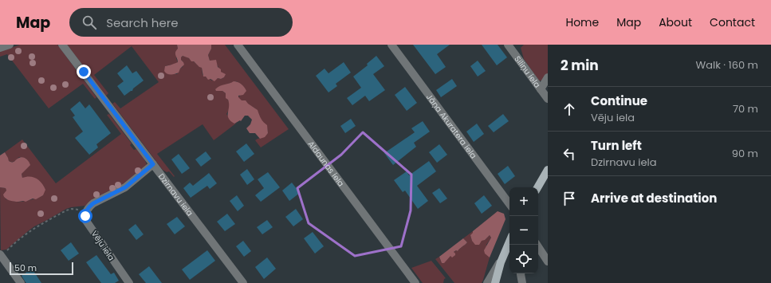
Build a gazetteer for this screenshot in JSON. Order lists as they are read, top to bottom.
{
  "streets": {
    "street": [
      "Siliņu iela",
      "Jāņa Akuratera iela",
      "Aldaunas iela",
      "Dzirnavu iela",
      "Vēju iela"
    ]
  },
  "scale_bar": "50 m",
  "page": {
    "header": "Map",
    "search": "Search here",
    "nav": [
      "Home",
      "Map",
      "About",
      "Contact"
    ],
    "heading": ["2 min", "Walk · 160 m"],
    "list": [
      ["Continue", "Vēju iela", "70 m"],
      ["Turn left", "Dzirnavu iela", "90 m"],
      "Arrive at destination"
    ],
    "map_buttons": ["+", "−"],
    "scale": "50 m"
  }
}
